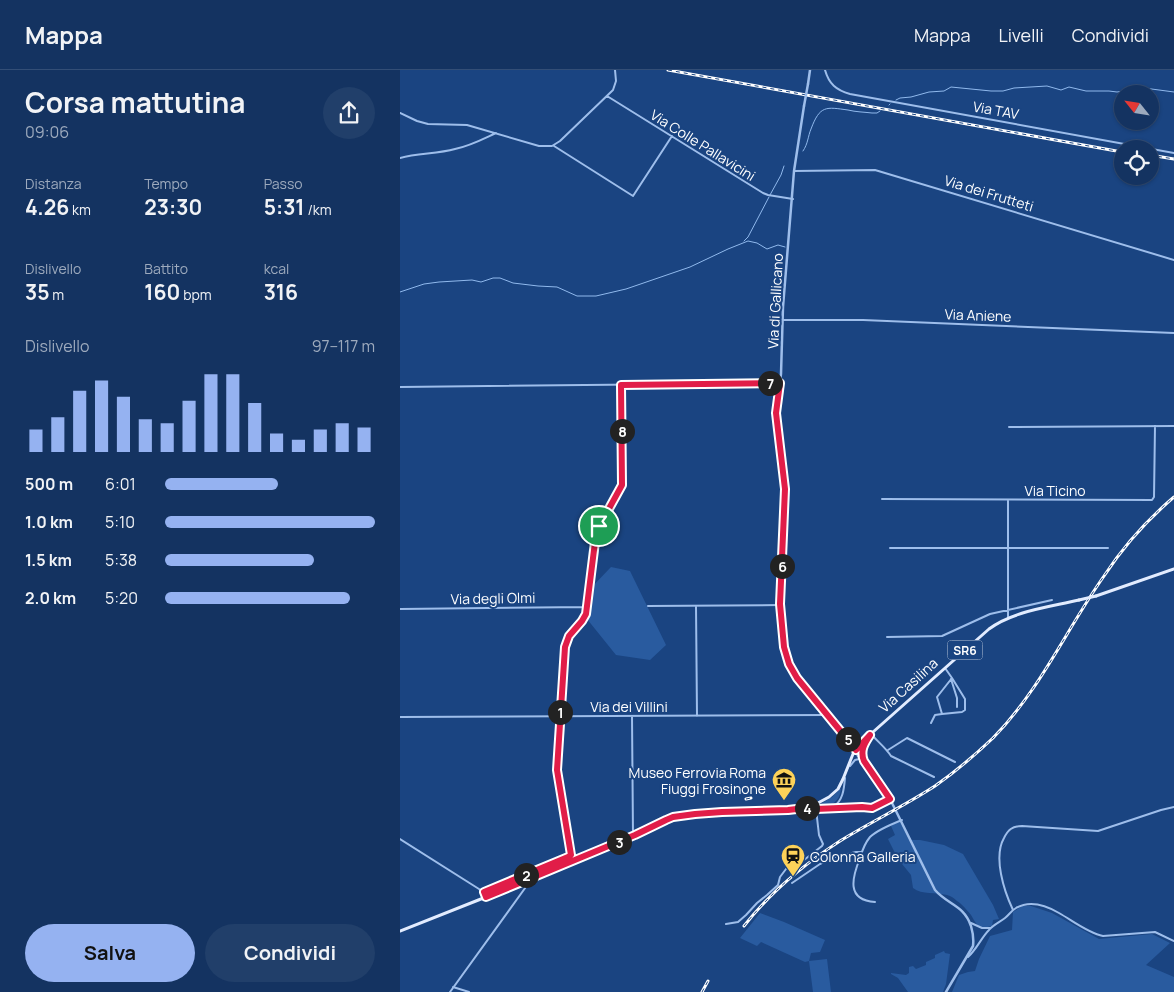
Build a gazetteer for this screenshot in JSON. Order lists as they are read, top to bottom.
{
  "streets": {
    "main road": ["SR6", "Via Casilina"],
    "street": [
      "Via TAV",
      "Via Colle Pallavicini",
      "Via dei Frutteti",
      "Via di Gallicano",
      "Via Aniene",
      "Via Ticino",
      "Via degli Olmi",
      "Via dei Villini"
    ]
  },
  "crossings": [
    ["Via Colle Pallavicini", "Via di Gallicano"],
    ["Via dei Frutteti", "Via di Gallicano"],
    ["Via di Gallicano", "Via Aniene"],
    ["Via di Gallicano", "Via Casilina"],
    ["Via di Gallicano", "Via dei Villini"]
  ],
  "places": {
    "museum": ["Museo Ferrovia Roma Fiuggi Frosinone"],
    "station": ["Colonna Galleria"]
  },
  "north": "top left",
  "page": {
    "header": "Mappa",
    "nav": ["Mappa", "Livelli", "Condividi"],
    "heading": ["Corsa mattutina", "09:06"],
    "stats": [
      ["Distanza", "4.26 km"],
      ["Tempo", "23:30"],
      ["Passo", "5:31 /km"],
      ["Dislivello", "35 m"],
      ["Battito", "160 bpm"],
      ["kcal", "316"]
    ],
    "chart": ["Dislivello", "97–117 m"],
    "pins": [
      "7",
      "8",
      "6",
      "1",
      "5",
      "4",
      "3",
      "2"
    ],
    "list": [
      {
        "name": "500 m",
        "note": "6:01"
      },
      {
        "name": "1.0 km",
        "note": "5:10"
      },
      {
        "name": "1.5 km",
        "note": "5:38"
      },
      {
        "name": "2.0 km",
        "note": "5:20"
      }
    ],
    "buttons": ["Salva", "Condividi"]
  }
}
